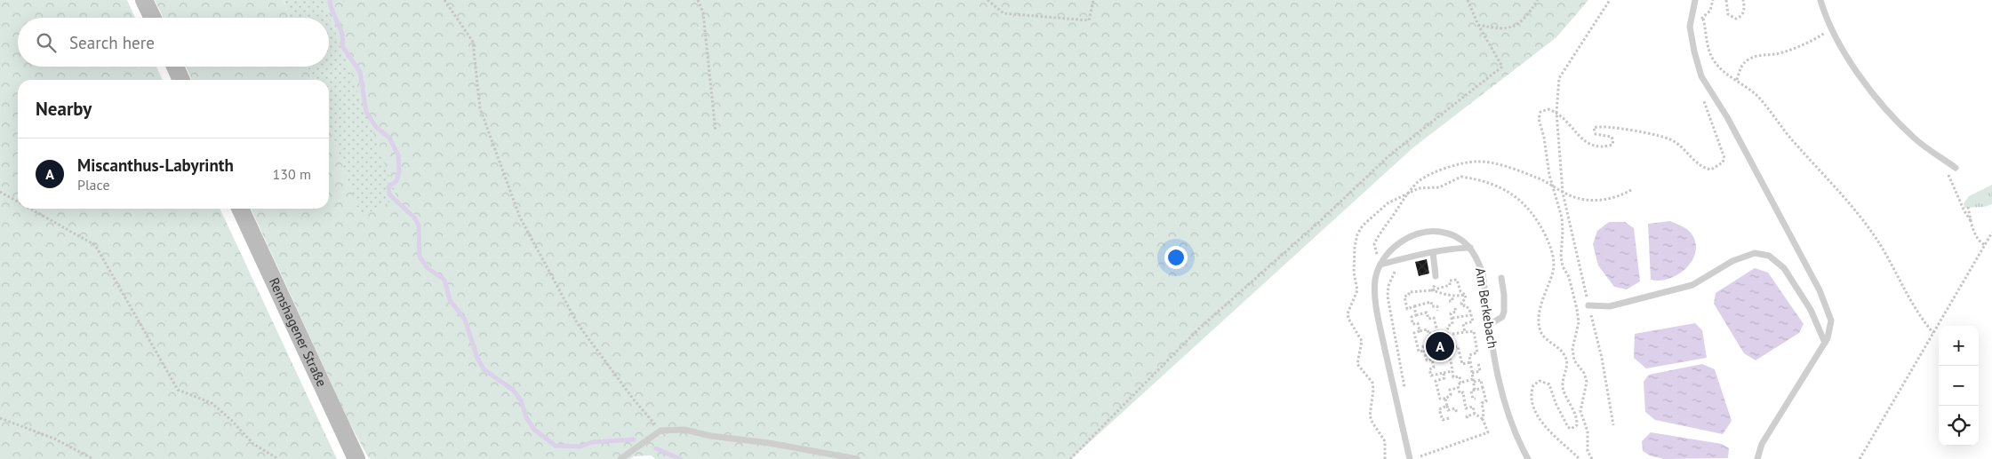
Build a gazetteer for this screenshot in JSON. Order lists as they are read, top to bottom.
{
  "streets": {
    "main road": ["Remshagener Straße"],
    "lane": ["Am Berkebach"]
  },
  "page": {
    "search": "Search here",
    "heading": "Nearby",
    "list": [
      {
        "mark": "A",
        "name": "Miscanthus-Labyrinth",
        "note": "Place",
        "value": "130 m"
      }
    ],
    "map_buttons": ["+", "−"],
    "pins": "A"
  }
}
